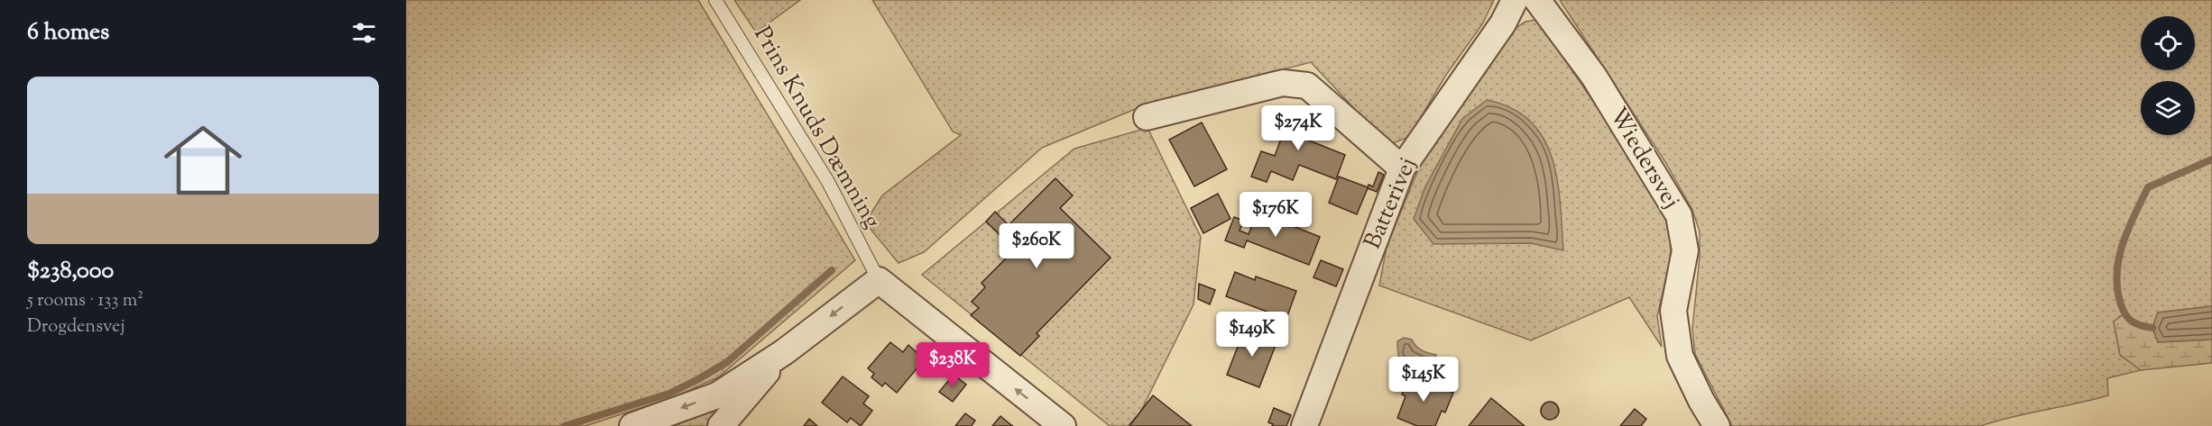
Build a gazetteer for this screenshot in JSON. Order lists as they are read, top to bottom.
{
  "streets": {
    "street": ["Wiedersvej", "Batterivej"],
    "lane": ["Prins Knuds Dæmning"]
  },
  "page": {
    "heading": "6 homes",
    "list": [
      {
        "name": "$238,000",
        "note": "5 rooms · 133 m² · Drogdensvej"
      }
    ],
    "price": [
      "$274K",
      "$176K",
      "$260K",
      "$149K",
      "$238K",
      "$145K"
    ]
  }
}
